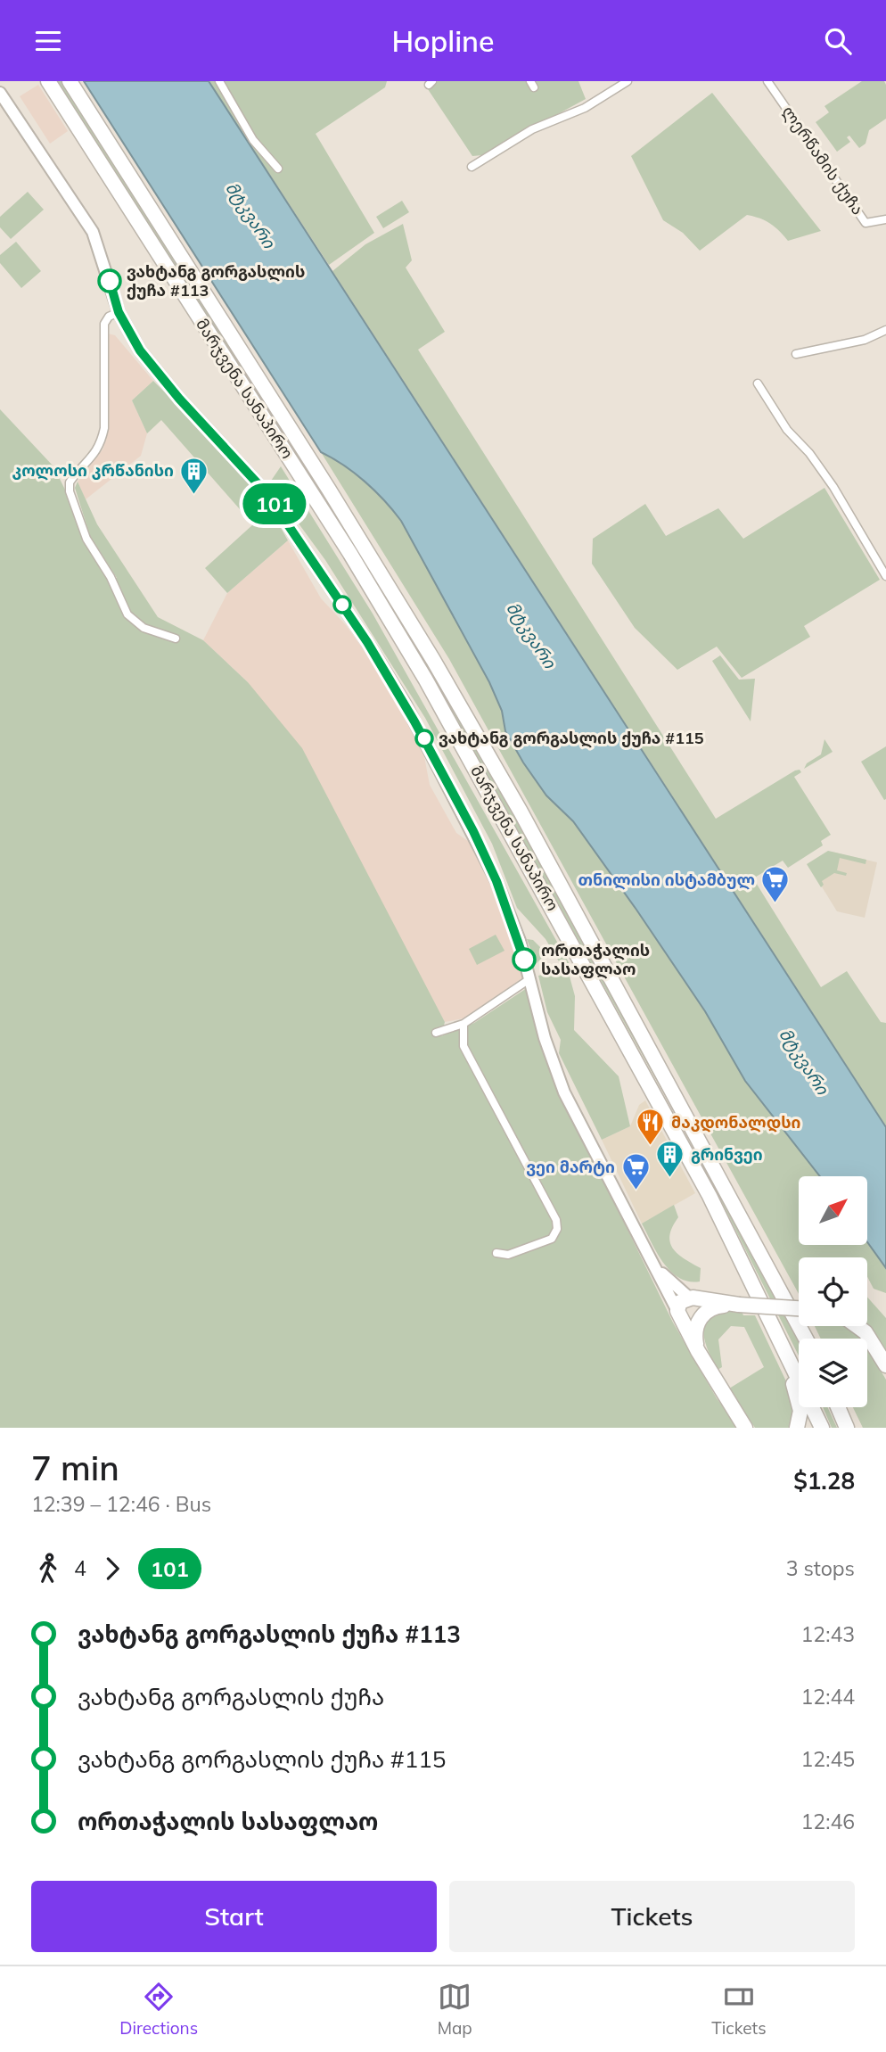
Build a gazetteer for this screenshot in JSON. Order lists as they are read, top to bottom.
{
  "streets": {
    "highway": ["მარჯვენა სანაპირო"],
    "street": ["ლერწამის ქუჩა"]
  },
  "water": ["მტკვარი"],
  "places": {
    "other": ["ვახტანგ გორგასლის ქუჩა #113", "ვახტანგ გორგასლის ქუჩა #115", "ორთაჭალის სასაფლაო"],
    "building": ["კოლოსი კრწანისი", "გრინვეი"],
    "supermarket": ["თნილისი ისტამბულ", "ვეი მარტი"],
    "restaurant": ["მაკდონალდსი"]
  },
  "lines": ["bus line 101"],
  "north": "top right",
  "page": {
    "header": "Hopline",
    "on_map": "101",
    "heading": ["7 min", "12:39 – 12:46 · Bus", "$1.28"],
    "legs": ["4", "101", "3 stops"],
    "list": [
      {
        "name": "ვახტანგ გორგასლის ქუჩა #113",
        "value": "12:43"
      },
      {
        "name": "ვახტანგ გორგასლის ქუჩა",
        "value": "12:44"
      },
      {
        "name": "ვახტანგ გორგასლის ქუჩა #115",
        "value": "12:45"
      },
      {
        "name": "ორთაჭალის სასაფლაო",
        "value": "12:46"
      }
    ],
    "buttons": ["Start", "Tickets"],
    "tabs": ["Directions", "Map", "Tickets"]
  }
}
